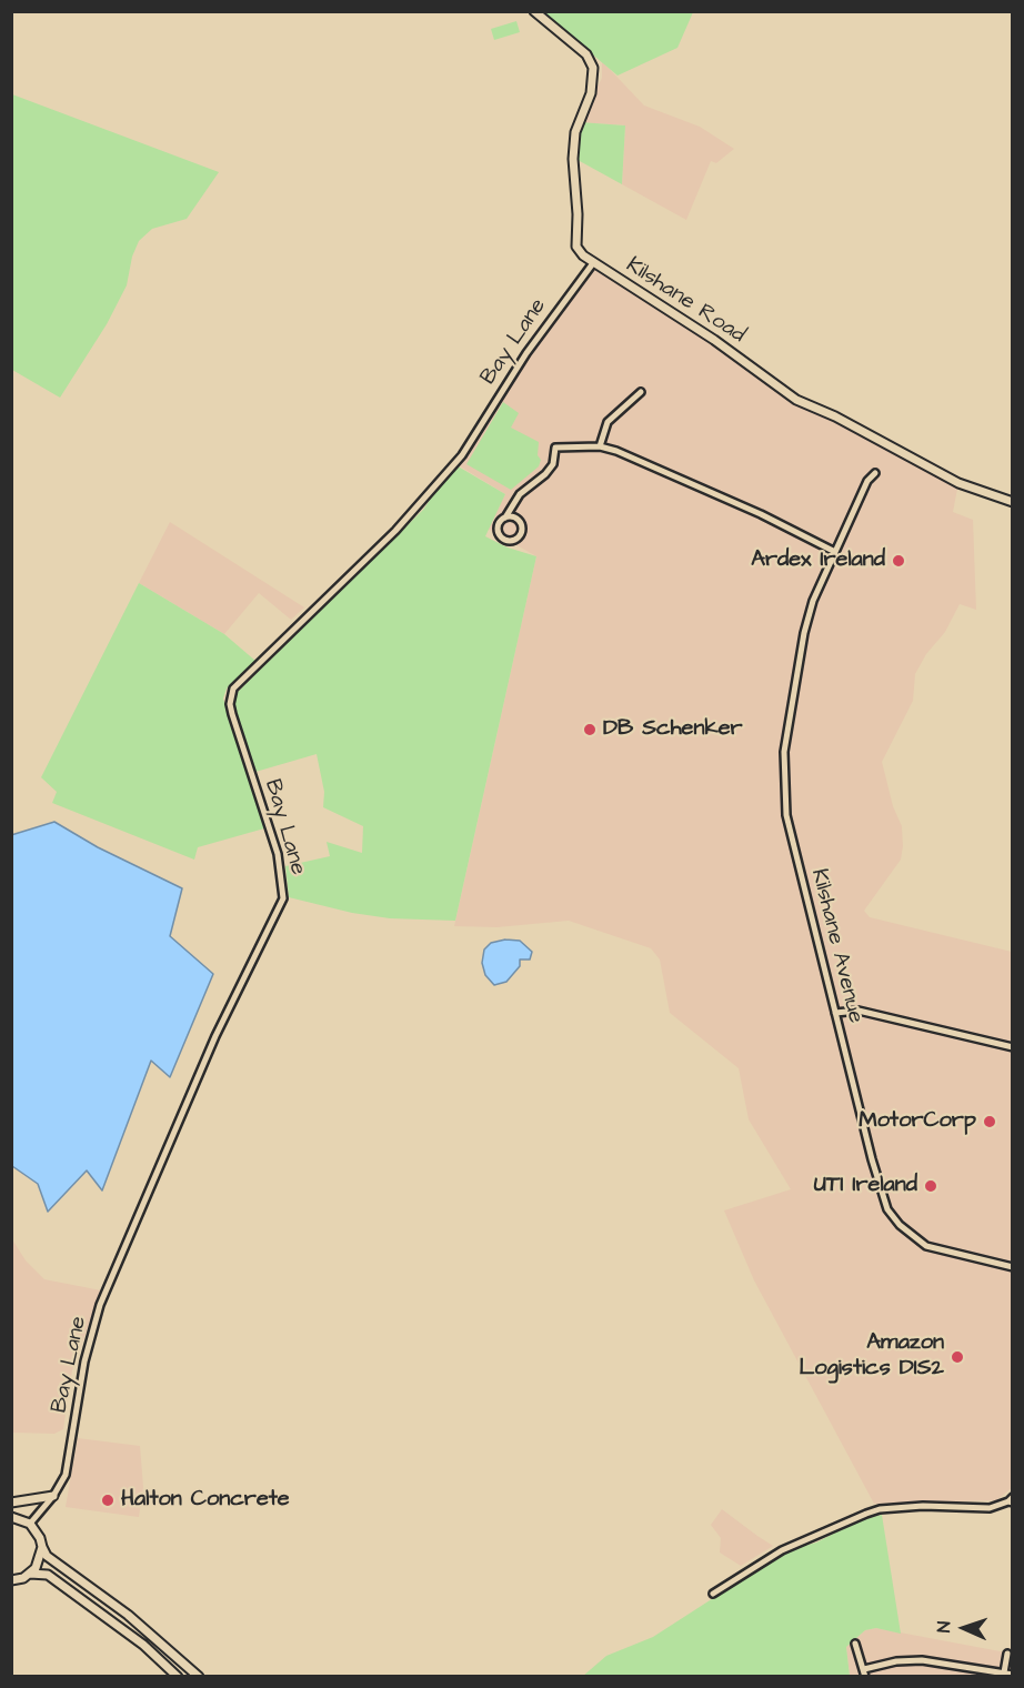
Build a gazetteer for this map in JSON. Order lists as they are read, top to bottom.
{
  "streets": {
    "street": ["Kilshane Road", "Bay Lane", "Kilshane Avenue"]
  },
  "crossings": [
    ["Kilshane Road", "Bay Lane"]
  ],
  "places": [
    "Ardex Ireland",
    "DB Schenker",
    "MotorCorp",
    "UTI Ireland",
    "Amazon Logistics DIS2",
    "Halton Concrete"
  ],
  "north": "left"
}
